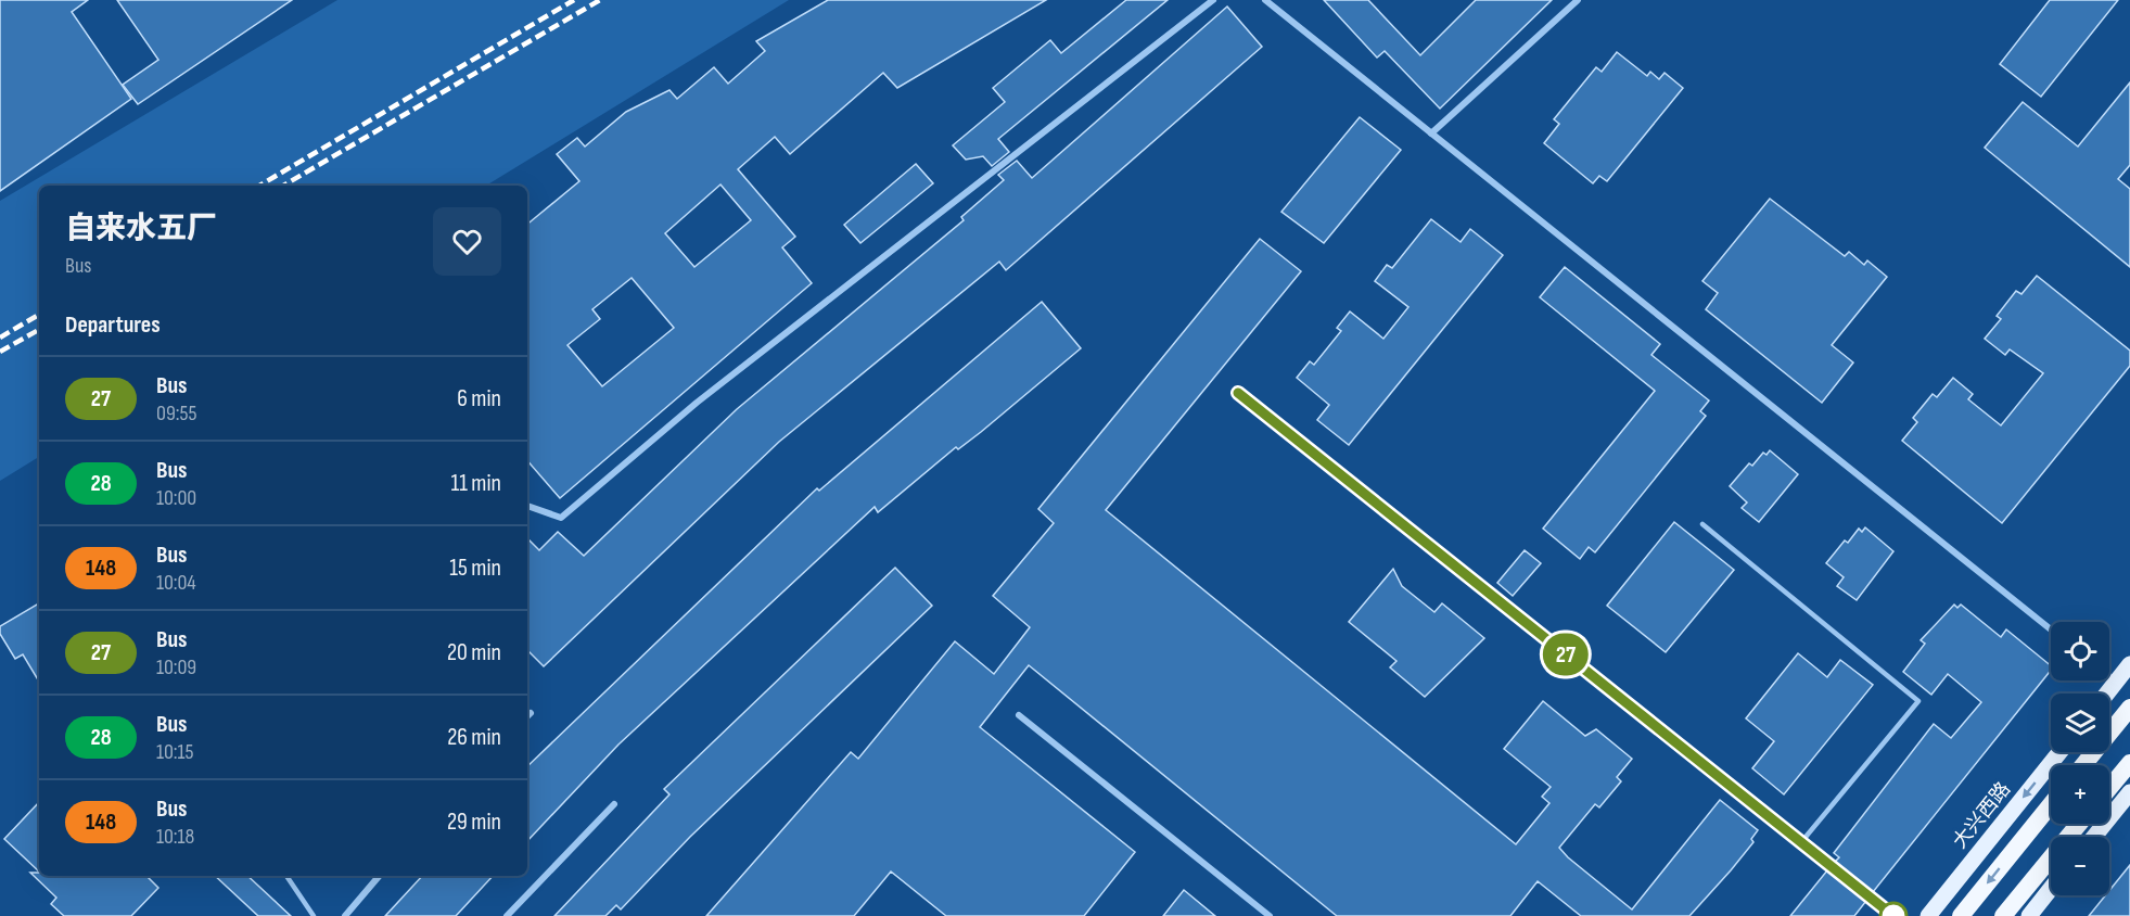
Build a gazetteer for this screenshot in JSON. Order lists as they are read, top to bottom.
{
  "streets": {
    "main road": ["大兴西路"]
  },
  "lines": ["bus line 27"],
  "page": {
    "on_map": "27",
    "heading": [
      ["自来水五厂", "Bus"],
      "Departures"
    ],
    "list": [
      {
        "mark": "27",
        "name": "Bus",
        "note": "09:55",
        "value": "6 min"
      },
      {
        "mark": "28",
        "name": "Bus",
        "note": "10:00",
        "value": "11 min"
      },
      {
        "mark": "148",
        "name": "Bus",
        "note": "10:04",
        "value": "15 min"
      },
      {
        "mark": "27",
        "name": "Bus",
        "note": "10:09",
        "value": "20 min"
      },
      {
        "mark": "28",
        "name": "Bus",
        "note": "10:15",
        "value": "26 min"
      },
      {
        "mark": "148",
        "name": "Bus",
        "note": "10:18",
        "value": "29 min"
      }
    ],
    "map_buttons": ["+", "−"]
  }
}
